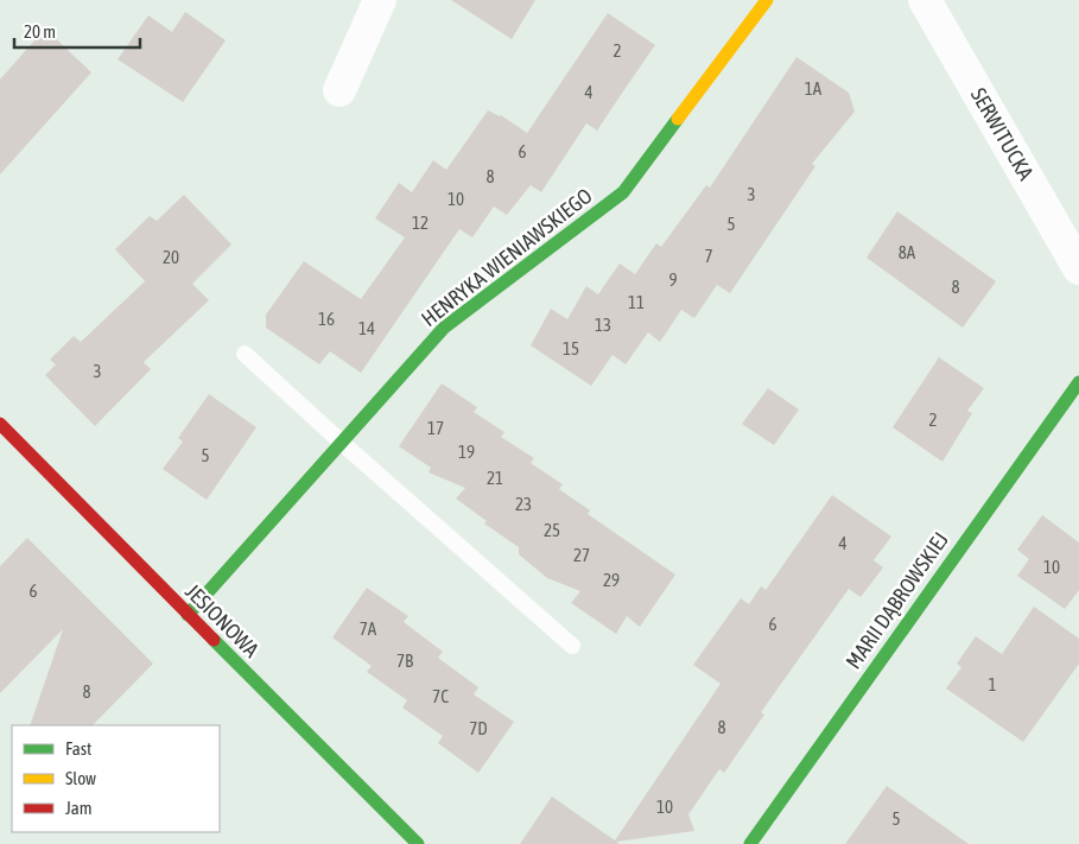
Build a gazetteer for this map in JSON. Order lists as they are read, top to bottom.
{
  "streets": {
    "street": [
      "SERWITUCKA",
      "HENRYKA WIENIAWSKIEGO",
      "MARII DĄBROWSKIEJ",
      "JESIONOWA"
    ]
  },
  "crossings": [
    ["HENRYKA WIENIAWSKIEGO", "JESIONOWA"]
  ],
  "house_numbers": [
    "2",
    "1A",
    "4",
    "6",
    "8",
    "3",
    "10",
    "12",
    "5",
    "8A",
    "7",
    "20",
    "9",
    "8",
    "11",
    "16",
    "13",
    "14",
    "15",
    "3",
    "2",
    "17",
    "19",
    "5",
    "21",
    "23",
    "25",
    "4",
    "27",
    "10",
    "29",
    "6",
    "6",
    "7A",
    "7B",
    "1",
    "8",
    "7C",
    "8",
    "7D",
    "10",
    "5"
  ],
  "legend": ["Fast", "Slow", "Jam"],
  "scale_bar": "20 m"
}
